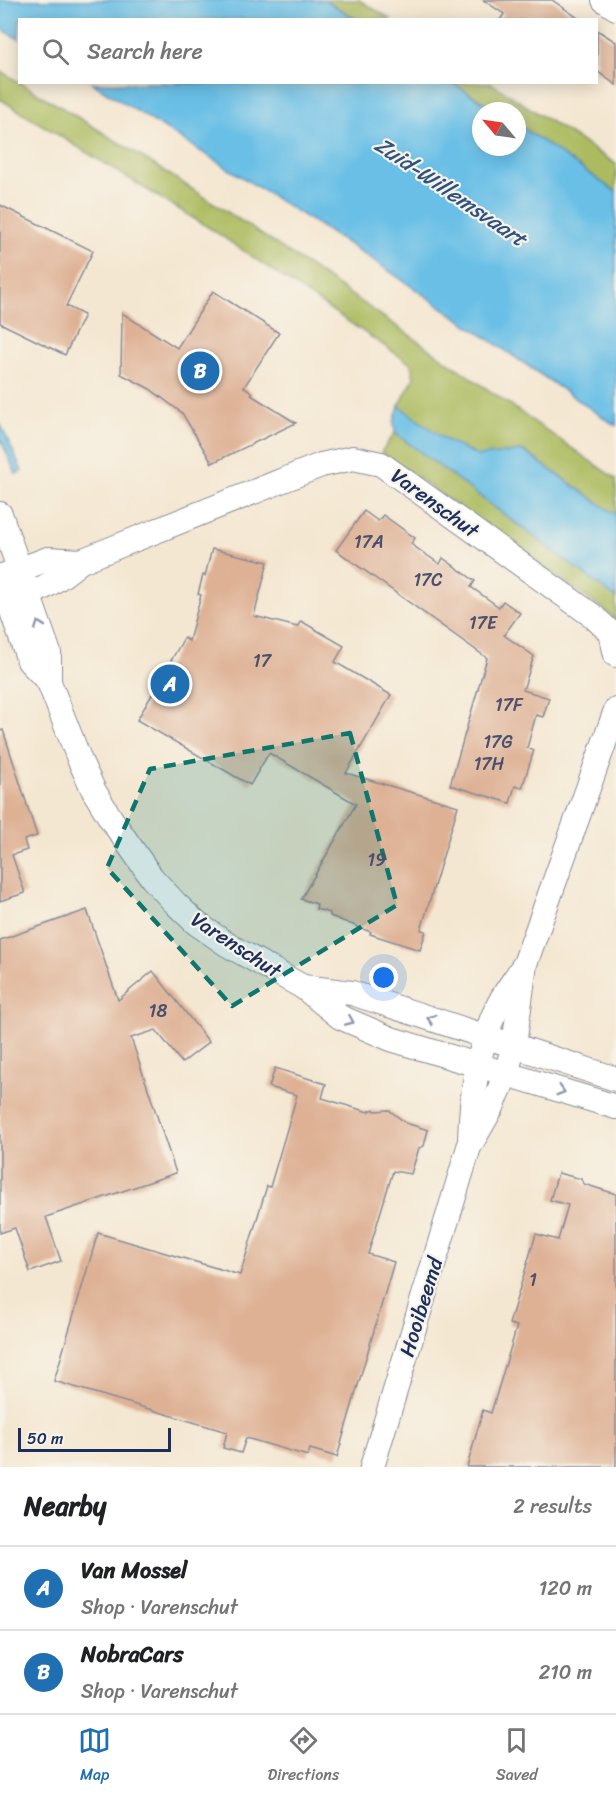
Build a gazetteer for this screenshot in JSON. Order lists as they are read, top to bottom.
{
  "streets": {
    "street": ["Varenschut", "Hooibeemd"]
  },
  "crossings": [
    ["Varenschut", "Hooibeemd"]
  ],
  "water": ["Zuid-Willemsvaart"],
  "house_numbers": [
    "17A",
    "17C",
    "17E",
    "17",
    "17F",
    "17G",
    "17H",
    "19",
    "18",
    "1"
  ],
  "scale_bar": "50 m",
  "north": "top left",
  "page": {
    "search": "Search here",
    "pins": ["B", "A"],
    "scale": "50 m",
    "heading": ["Nearby", "2 results"],
    "list": [
      {
        "mark": "A",
        "name": "Van Mossel",
        "note": "Shop · Varenschut",
        "value": "120 m"
      },
      {
        "mark": "B",
        "name": "NobraCars",
        "note": "Shop · Varenschut",
        "value": "210 m"
      }
    ],
    "nav": ["Map", "Directions", "Saved"]
  }
}
